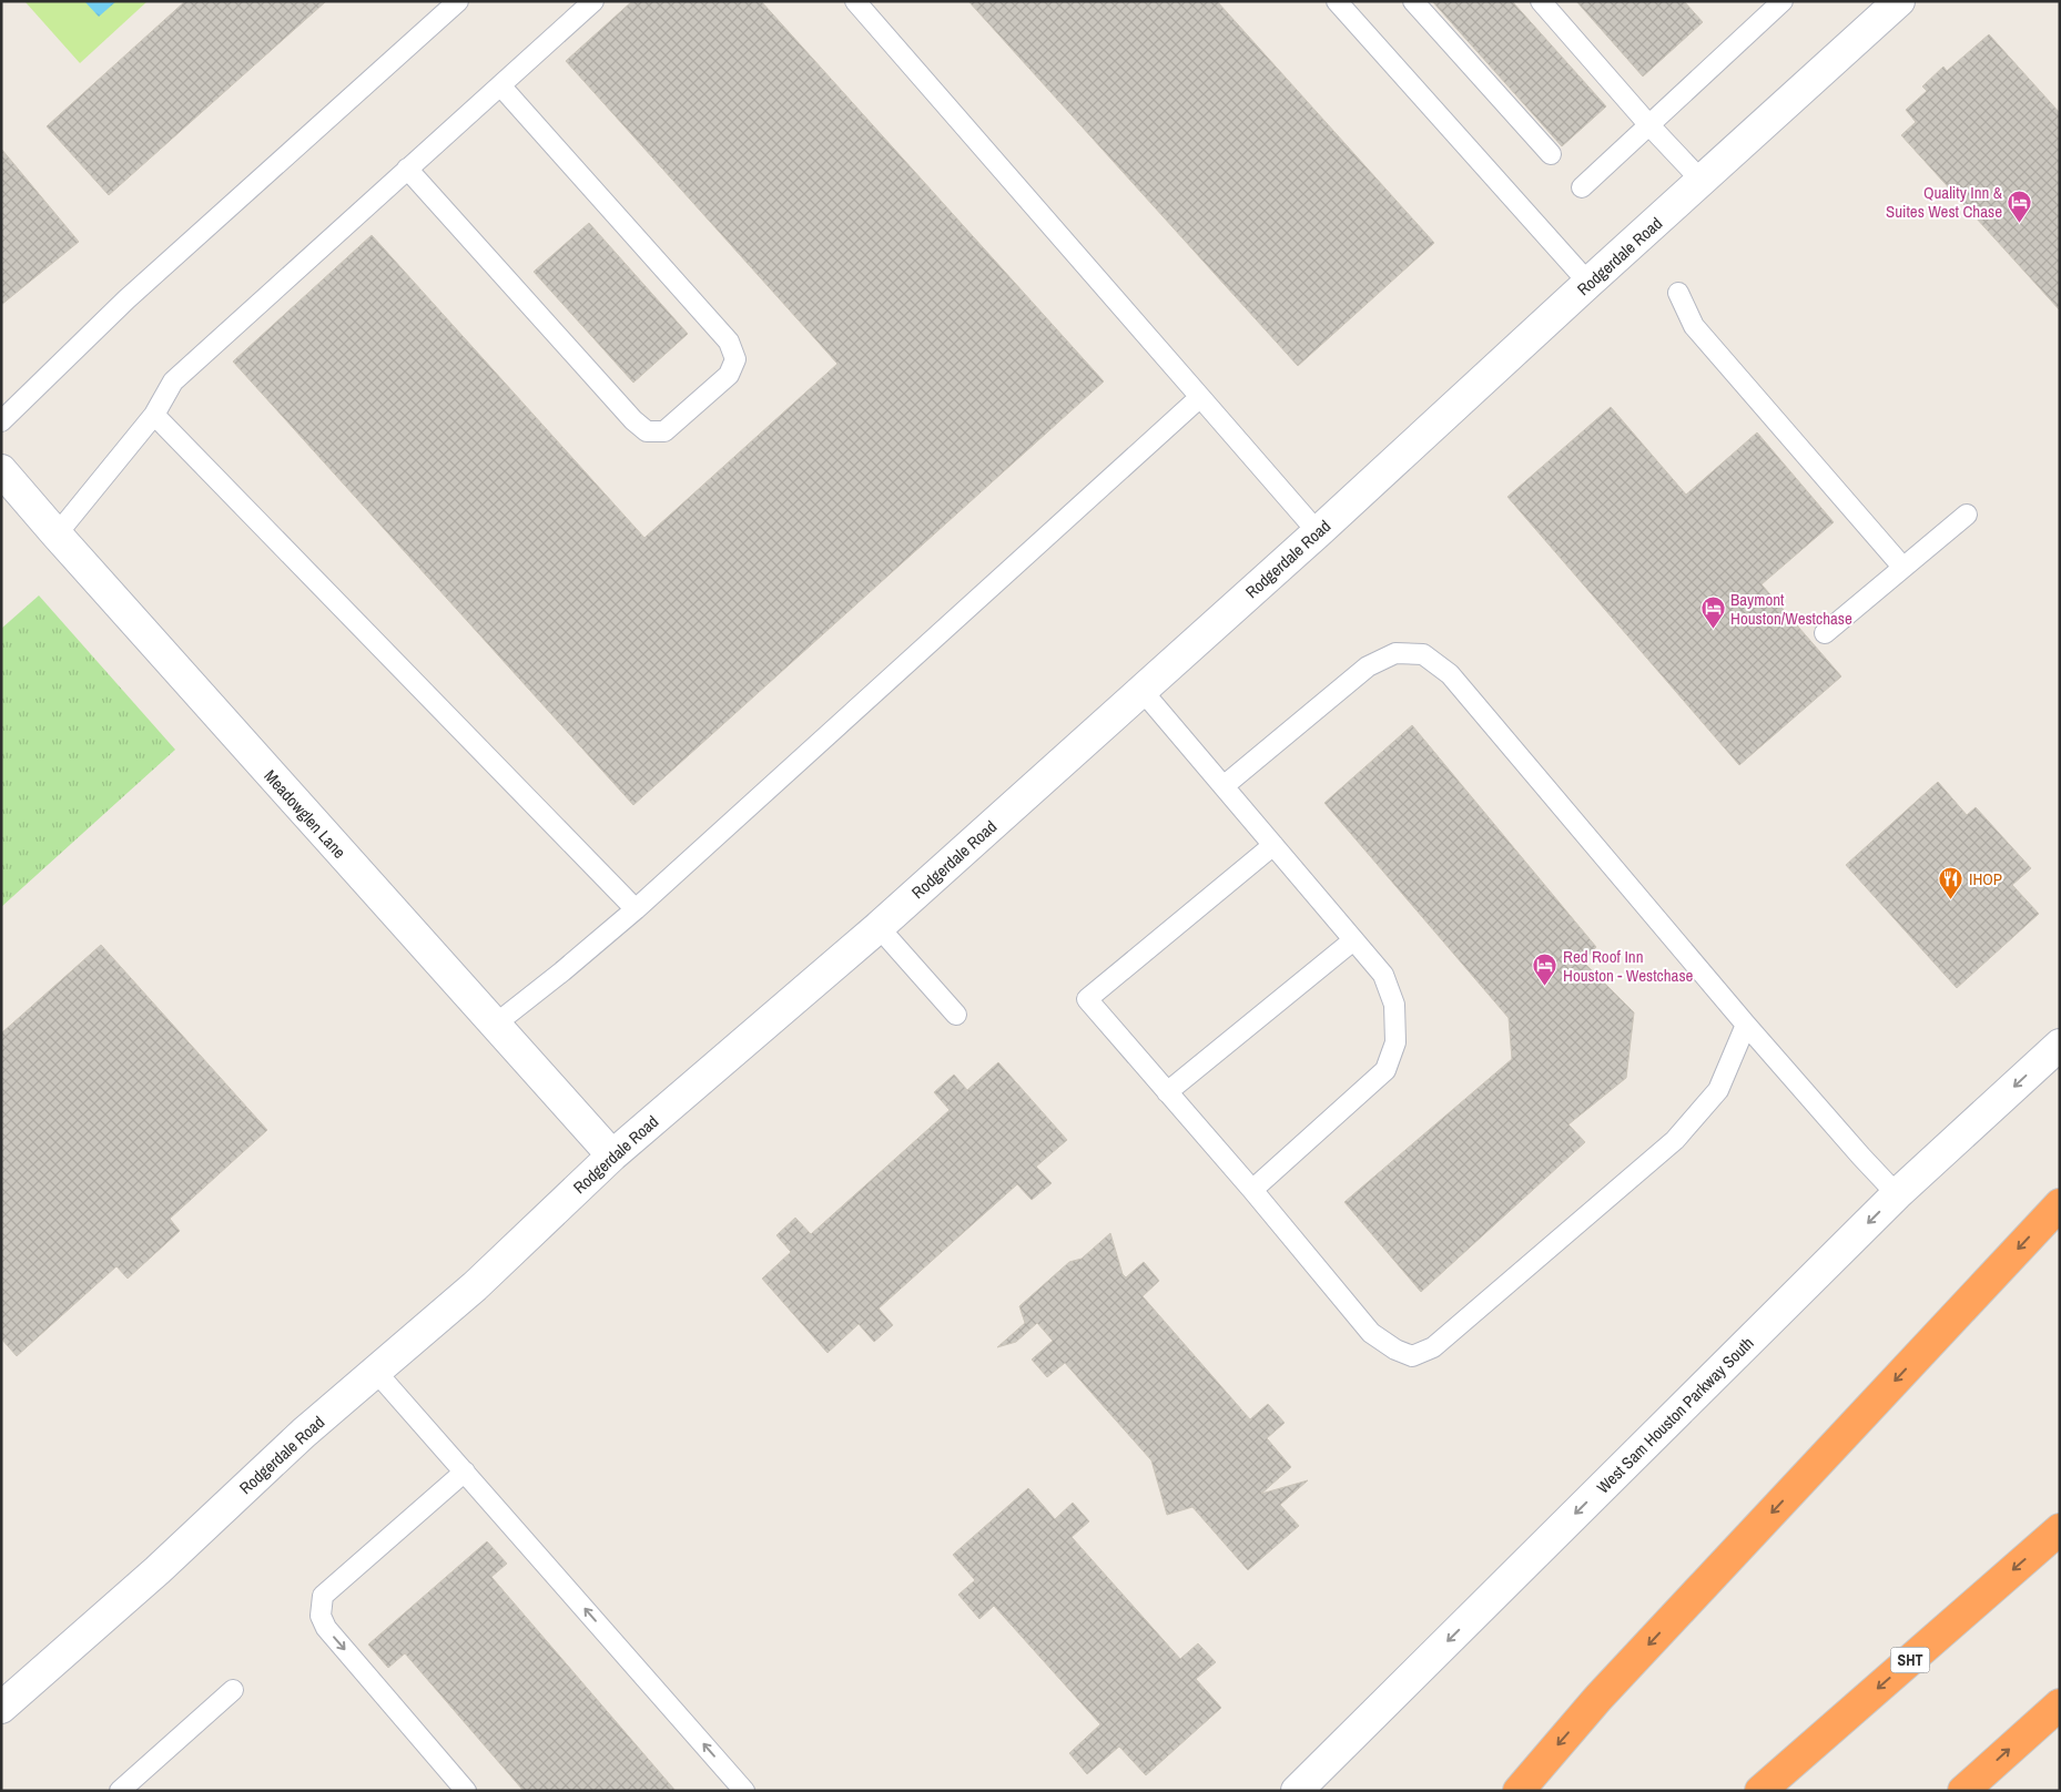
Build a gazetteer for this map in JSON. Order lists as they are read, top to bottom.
{
  "streets": {
    "highway": ["SHT"],
    "street": ["Rodgerdale Road", "Meadowglen Lane", "West Sam Houston Parkway South"]
  },
  "crossings": [
    ["Rodgerdale Road", "Meadowglen Lane"]
  ],
  "one_way": ["West Sam Houston Parkway South"],
  "places": {
    "hotel": ["Quality Inn & Suites West Chase", "Baymont Houston/Westchase", "Red Roof Inn Houston - Westchase"],
    "restaurant": ["IHOP"]
  }
}
